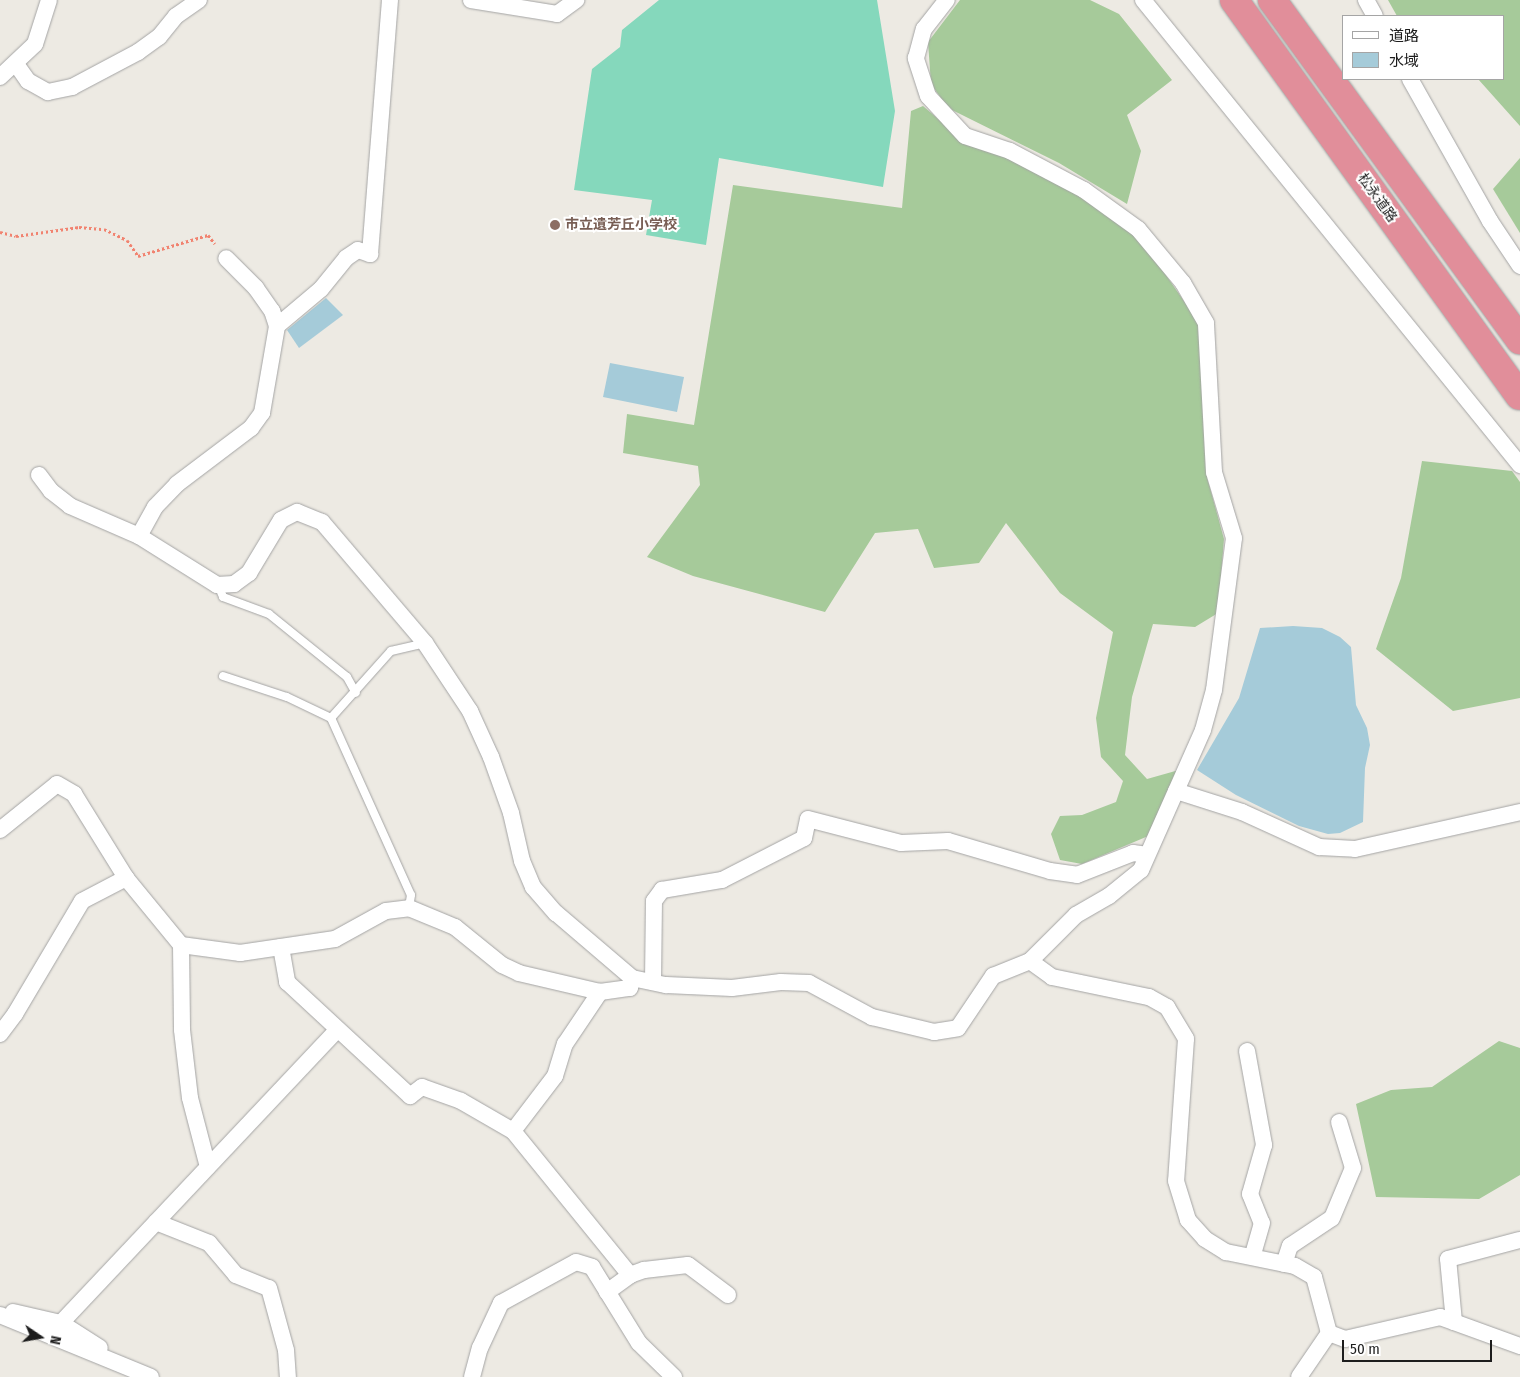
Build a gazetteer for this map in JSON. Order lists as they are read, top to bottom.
{
  "streets": {
    "highway": ["松永道路"]
  },
  "places": ["市立遺芳丘小学校"],
  "legend": ["道路", "水域"],
  "scale_bar": "50 m",
  "north": "right"
}
